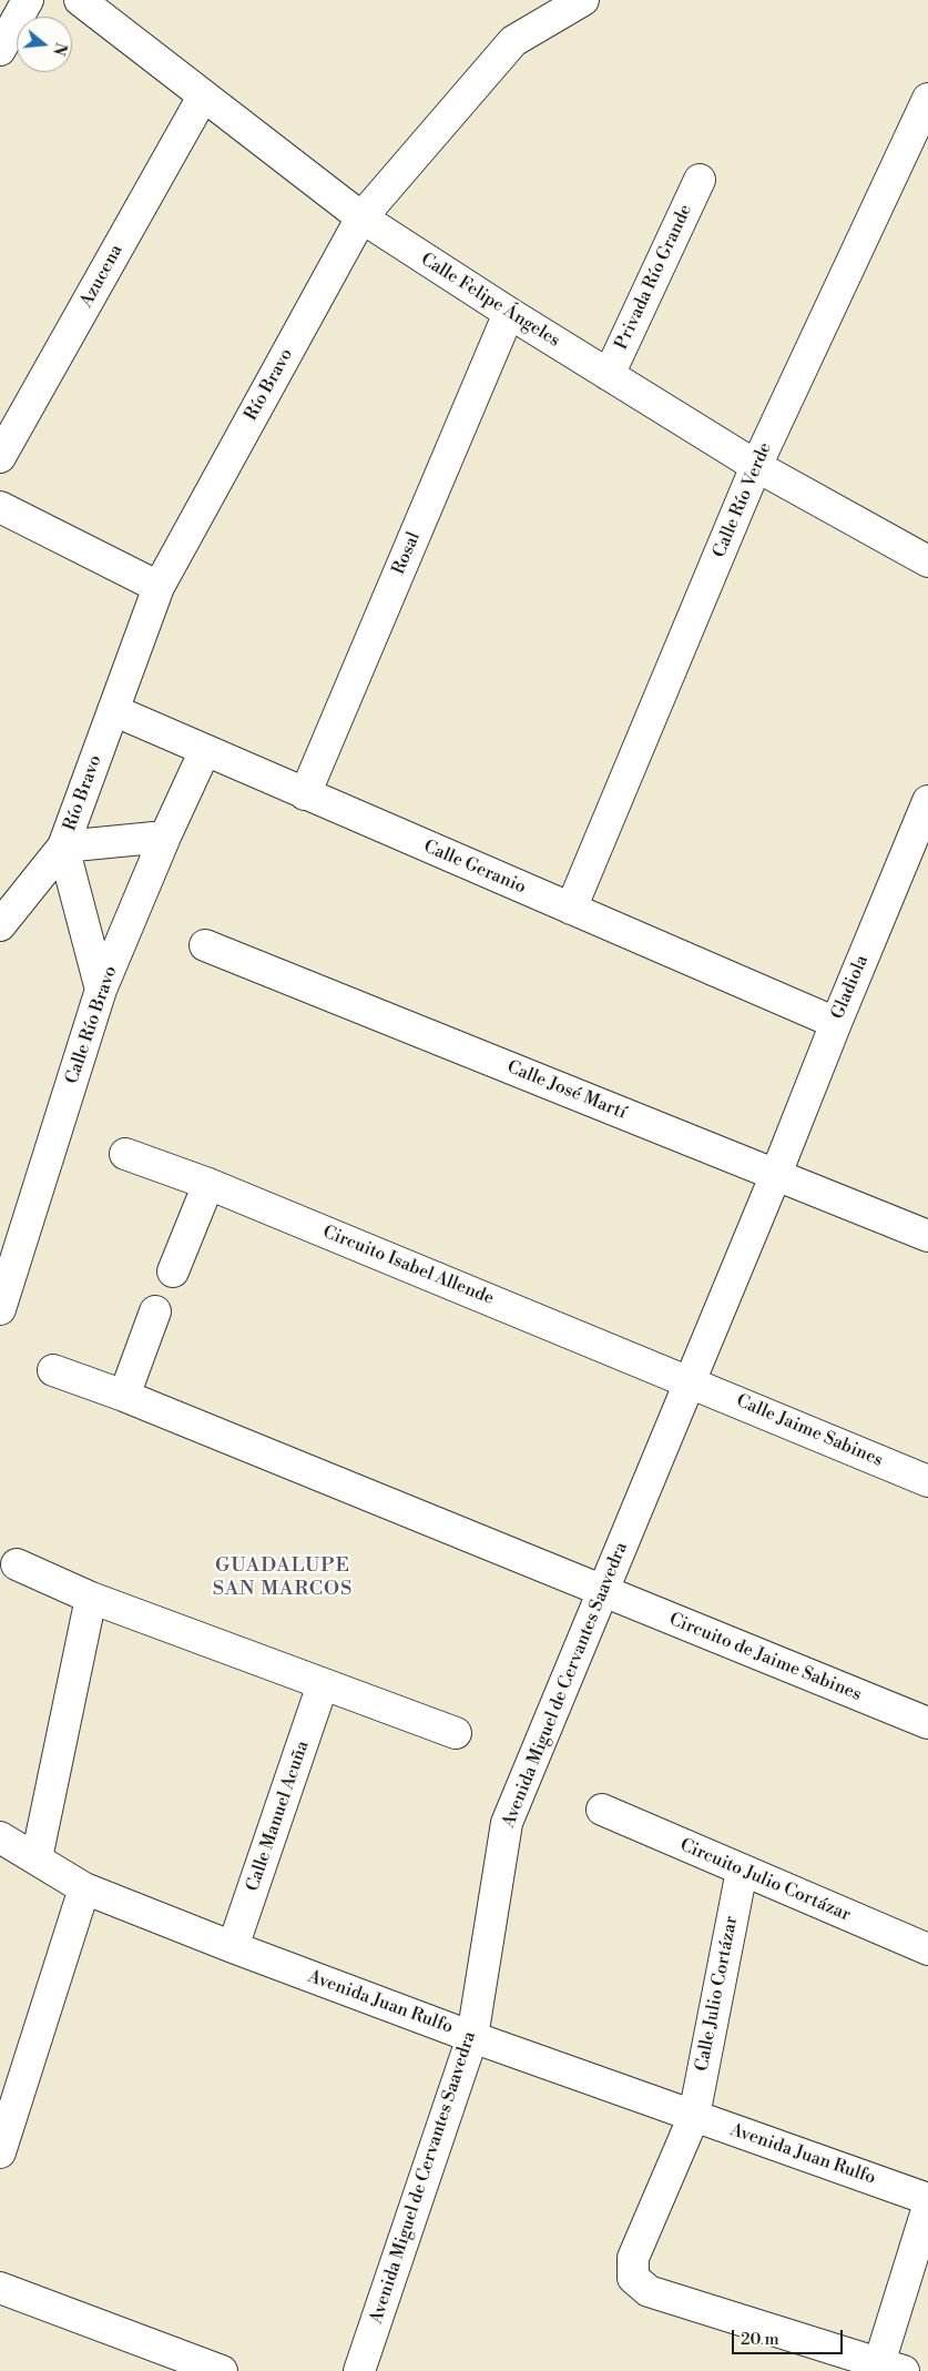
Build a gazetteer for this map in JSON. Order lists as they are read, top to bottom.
{
  "streets": {
    "street": [
      "Azucena",
      "Privada Río Grande",
      "Calle Felipe Ángeles",
      "Río Bravo",
      "Calle Río Verde",
      "Rosal",
      "Calle Geranio",
      "Gladiola",
      "Calle Río Bravo",
      "Calle José Martí",
      "Circuito Isabel Allende",
      "Calle Jaime Sabines",
      "Circuito de Jaime Sabines",
      "Avenida Miguel de Cervantes Saavedra",
      "Calle Manuel Acuña",
      "Circuito Julio Cortázar",
      "Calle Julio Cortázar",
      "Avenida Juan Rulfo"
    ]
  },
  "crossings": [
    ["Azucena", "Calle Felipe Ángeles"],
    ["Privada Río Grande", "Calle Felipe Ángeles"],
    ["Calle Felipe Ángeles", "Río Bravo"],
    ["Calle Felipe Ángeles", "Calle Río Verde"],
    ["Calle Felipe Ángeles", "Rosal"],
    ["Río Bravo", "Calle Geranio"],
    ["Calle Río Verde", "Calle Geranio"],
    ["Rosal", "Calle Geranio"],
    ["Calle Geranio", "Gladiola"],
    ["Calle Geranio", "Calle Río Bravo"],
    ["Gladiola", "Calle José Martí"],
    ["Gladiola", "Avenida Miguel de Cervantes Saavedra"],
    ["Calle José Martí", "Avenida Miguel de Cervantes Saavedra"],
    ["Circuito Isabel Allende", "Calle Jaime Sabines"],
    ["Circuito Isabel Allende", "Avenida Miguel de Cervantes Saavedra"],
    ["Calle Jaime Sabines", "Avenida Miguel de Cervantes Saavedra"],
    ["Circuito de Jaime Sabines", "Avenida Miguel de Cervantes Saavedra"],
    ["Avenida Miguel de Cervantes Saavedra", "Avenida Juan Rulfo"],
    ["Calle Manuel Acuña", "Avenida Juan Rulfo"],
    ["Circuito Julio Cortázar", "Calle Julio Cortázar"],
    ["Calle Julio Cortázar", "Avenida Juan Rulfo"]
  ],
  "districts": ["GUADALUPE SAN MARCOS"],
  "scale_bar": "20 m",
  "north": "right"
}
